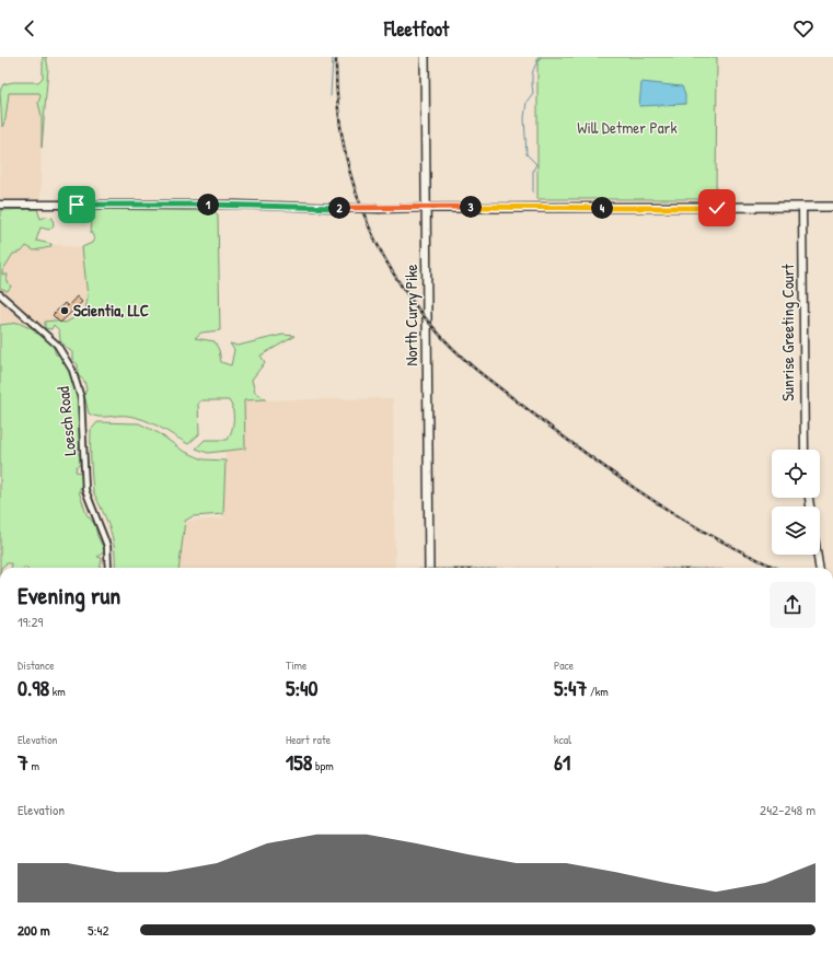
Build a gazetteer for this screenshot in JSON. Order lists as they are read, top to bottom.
{
  "streets": {
    "main road": ["North Curry Pike"],
    "street": ["Sunrise Greeting Court", "Loesch Road"]
  },
  "parks": ["Will Detmer Park"],
  "places": ["Scientia, LLC"],
  "page": {
    "header": "Fleetfoot",
    "pins": [
      "1",
      "3",
      "2",
      "4"
    ],
    "heading": ["Evening run", "19:29"],
    "stats": [
      ["Distance", "0.98 km"],
      ["Time", "5:40"],
      ["Pace", "5:47 /km"],
      ["Elevation", "7 m"],
      ["Heart rate", "158 bpm"],
      ["kcal", "61"]
    ],
    "chart": ["Elevation", "242–248 m"],
    "list": [
      {
        "name": "200 m",
        "note": "5:42"
      }
    ]
  }
}
